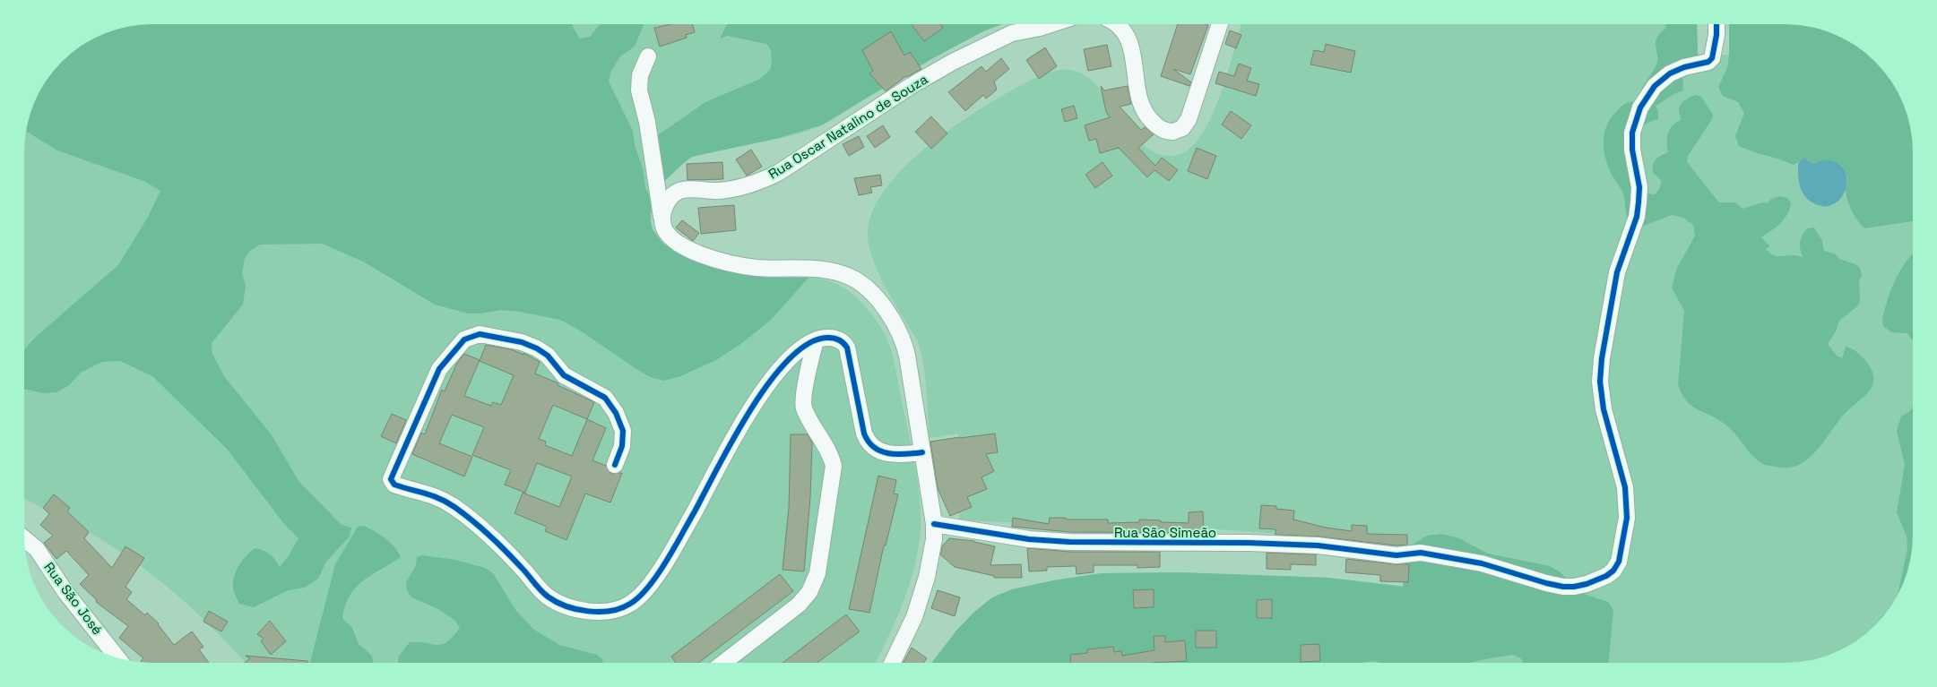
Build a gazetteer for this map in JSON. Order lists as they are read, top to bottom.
{
  "streets": {
    "street": ["Rua Oscar Natalino de Souza", "Rua São Simeão", "Rua São José"]
  }
}
